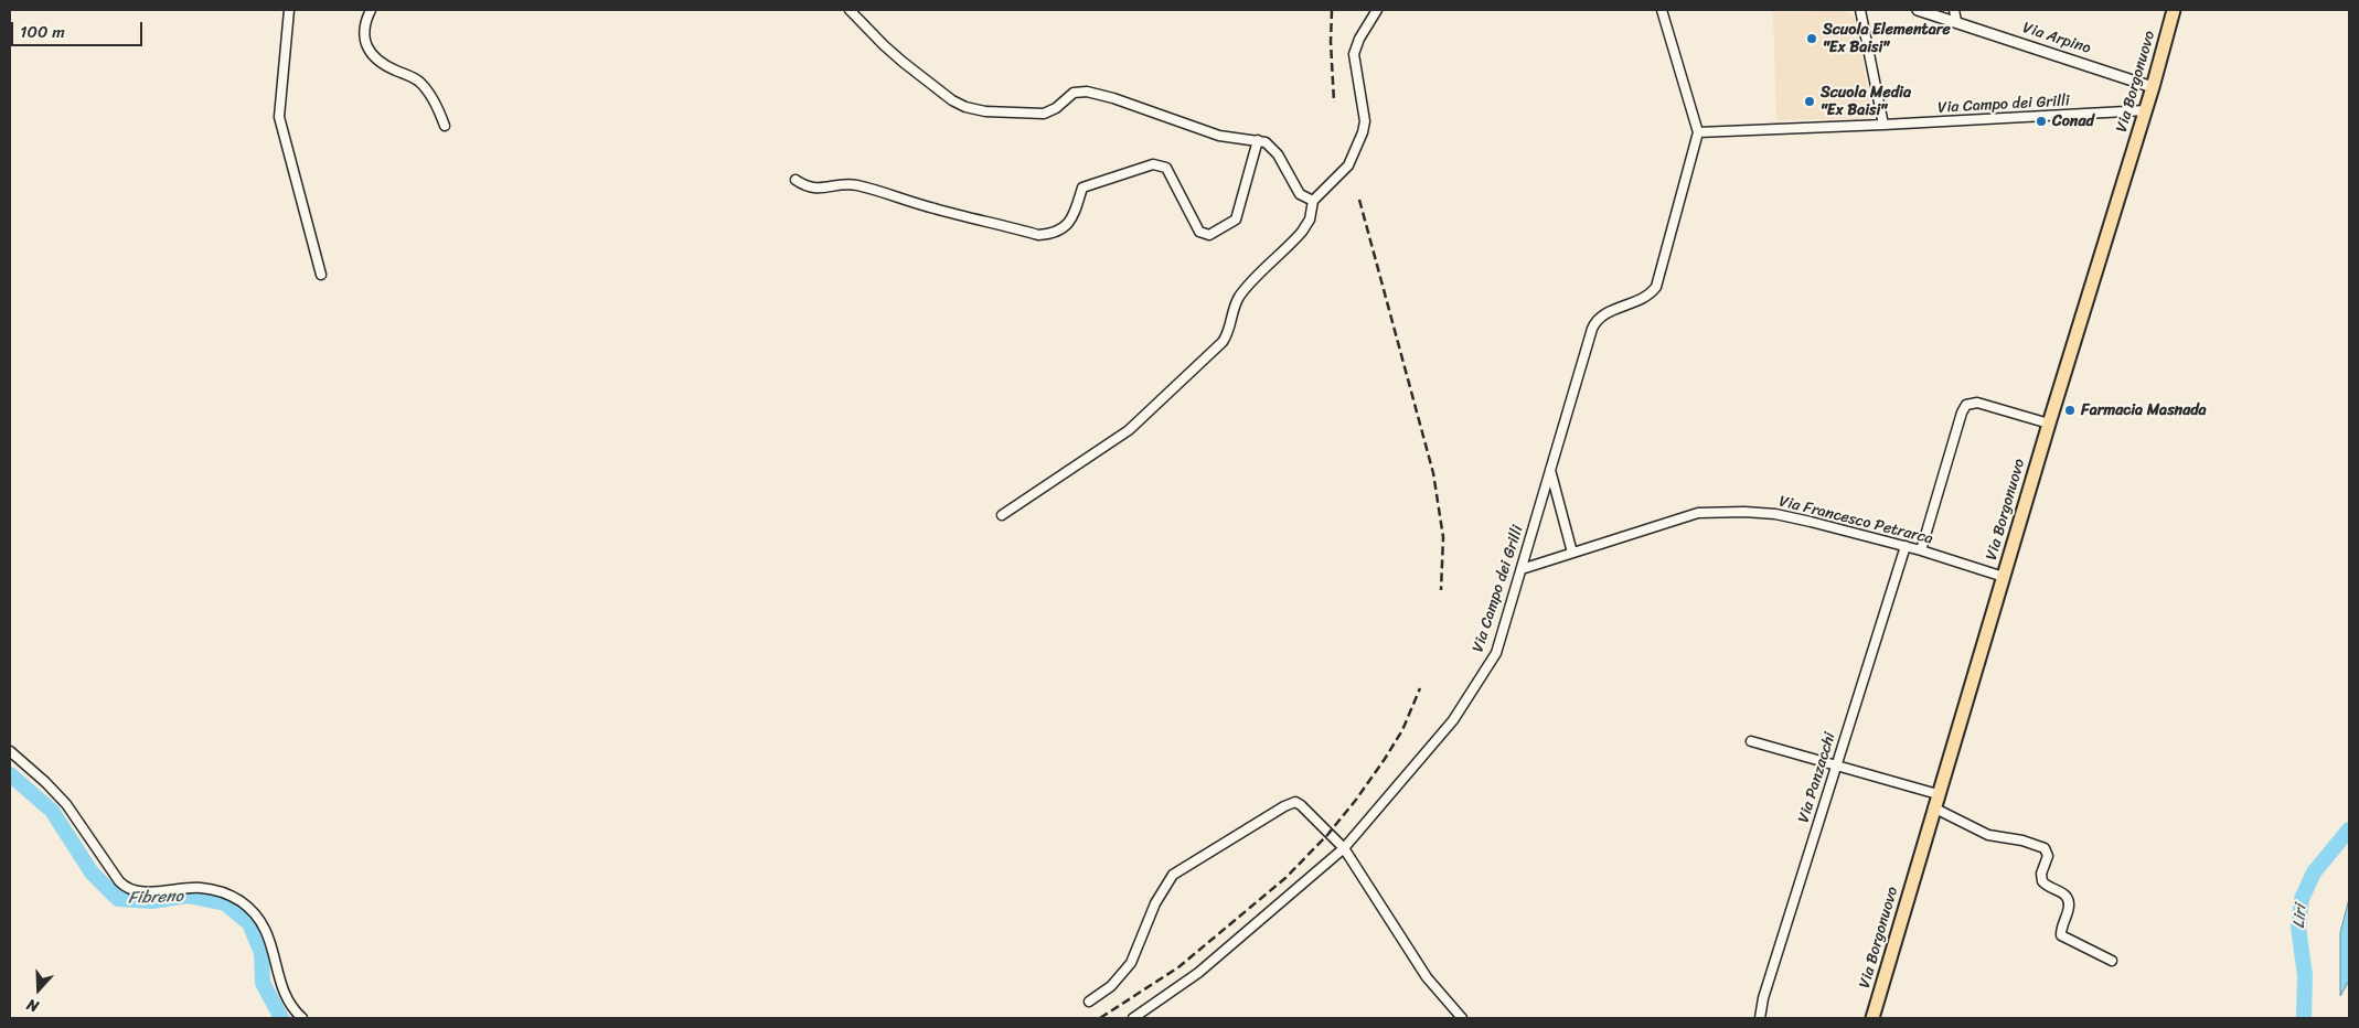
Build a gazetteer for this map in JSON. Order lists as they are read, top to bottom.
{
  "streets": {
    "main road": ["Via Borgonuovo"],
    "street": [
      "Via Arpino",
      "Via Campo dei Grilli",
      "Via Francesco Petrarca",
      "Via Panzacchi"
    ]
  },
  "crossings": [
    ["Via Arpino", "Via Borgonuovo"],
    ["Via Borgonuovo", "Via Campo dei Grilli"],
    ["Via Borgonuovo", "Via Francesco Petrarca"],
    ["Via Campo dei Grilli", "Via Francesco Petrarca"],
    ["Via Francesco Petrarca", "Via Panzacchi"]
  ],
  "water": ["Fibreno", "Liri"],
  "places": [
    "Scuola Elementare \"Ex Baisi\"",
    "Scuola Media \"Ex Baisi\"",
    "Conad",
    "Farmacia Masnada"
  ],
  "scale_bar": "100 m",
  "north": "bottom"
}
